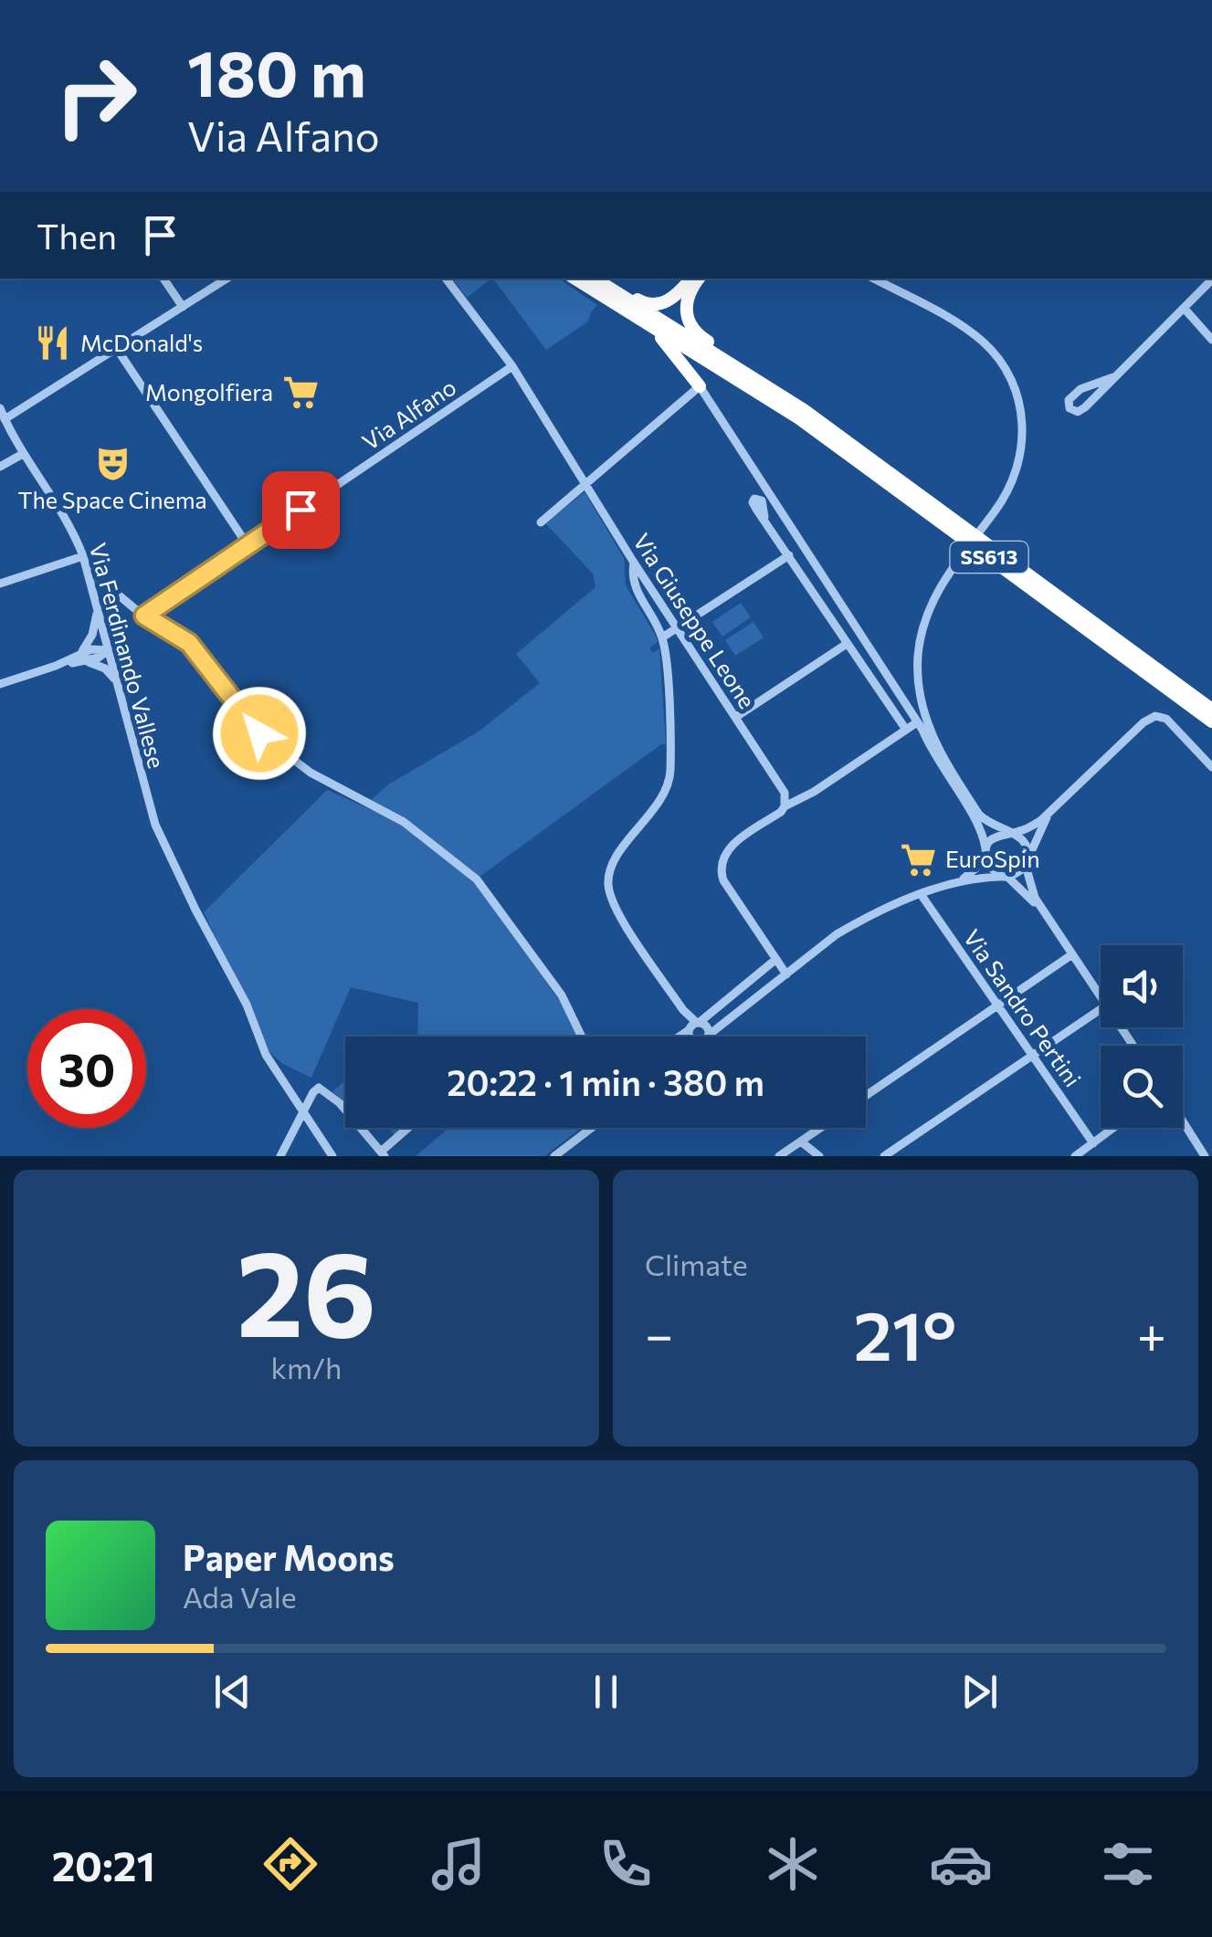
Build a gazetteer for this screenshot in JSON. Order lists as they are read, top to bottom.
{
  "streets": {
    "highway": ["SS613"],
    "street": [
      "Via Alfano",
      "Via Giuseppe Leone",
      "Via Ferdinando Vallese",
      "Via Sandro Pertini"
    ]
  },
  "crossings": [
    ["Via Alfano", "Via Giuseppe Leone"]
  ],
  "places": {
    "restaurant": ["McDonald's"],
    "supermarket": ["Mongolfiera", "EuroSpin"],
    "theatre": ["The Space Cinema"]
  },
  "page": {
    "turn": ["180 m", "Via Alfano"],
    "then": "Then",
    "limit": "30",
    "trip": "20:22 · 1 min · 380 m",
    "tile": [
      ["26", "km/h"],
      "Climate"
    ],
    "heat": ["−", "21°", "+"],
    "song": ["Paper Moons", "Ada Vale"],
    "tabs": "20:21"
  }
}
